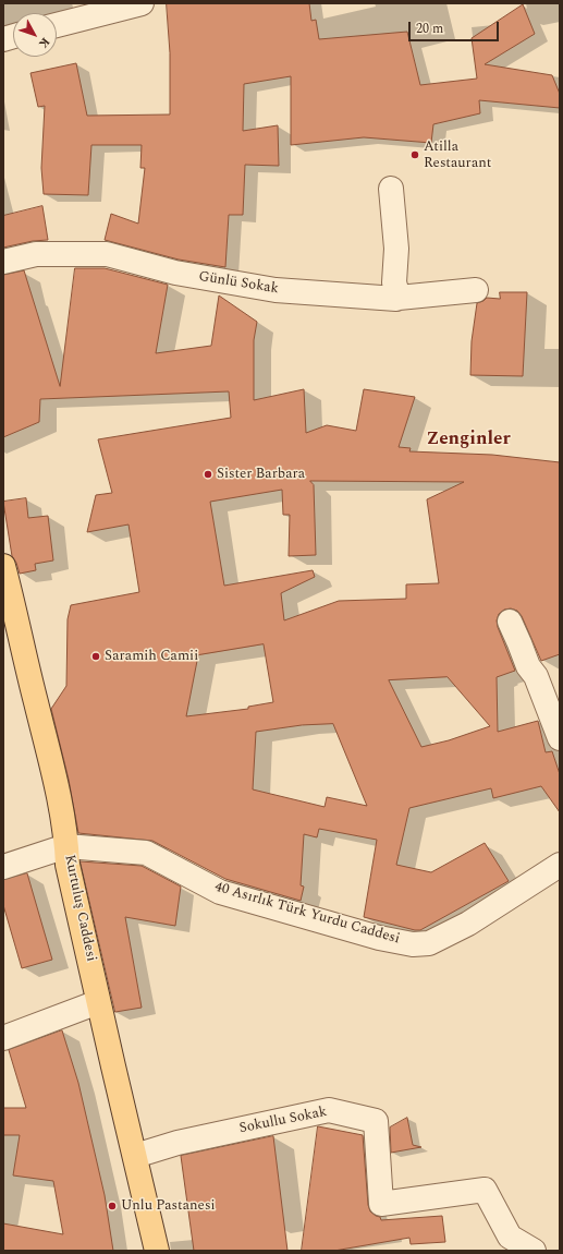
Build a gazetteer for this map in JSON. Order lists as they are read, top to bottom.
{
  "streets": {
    "main road": ["Kurtuluş Caddesi"],
    "street": ["Günlü Sokak", "40 Asırlık Türk Yurdu Caddesi", "Sokullu Sokak"]
  },
  "crossings": [
    ["Kurtuluş Caddesi", "40 Asırlık Türk Yurdu Caddesi"],
    ["Kurtuluş Caddesi", "Sokullu Sokak"]
  ],
  "districts": ["Zenginler"],
  "places": [
    "Atilla Restaurant",
    "Sister Barbara",
    "Saramih Camii",
    "Unlu Pastanesi"
  ],
  "scale_bar": "20 m",
  "north": "bottom right"
}
